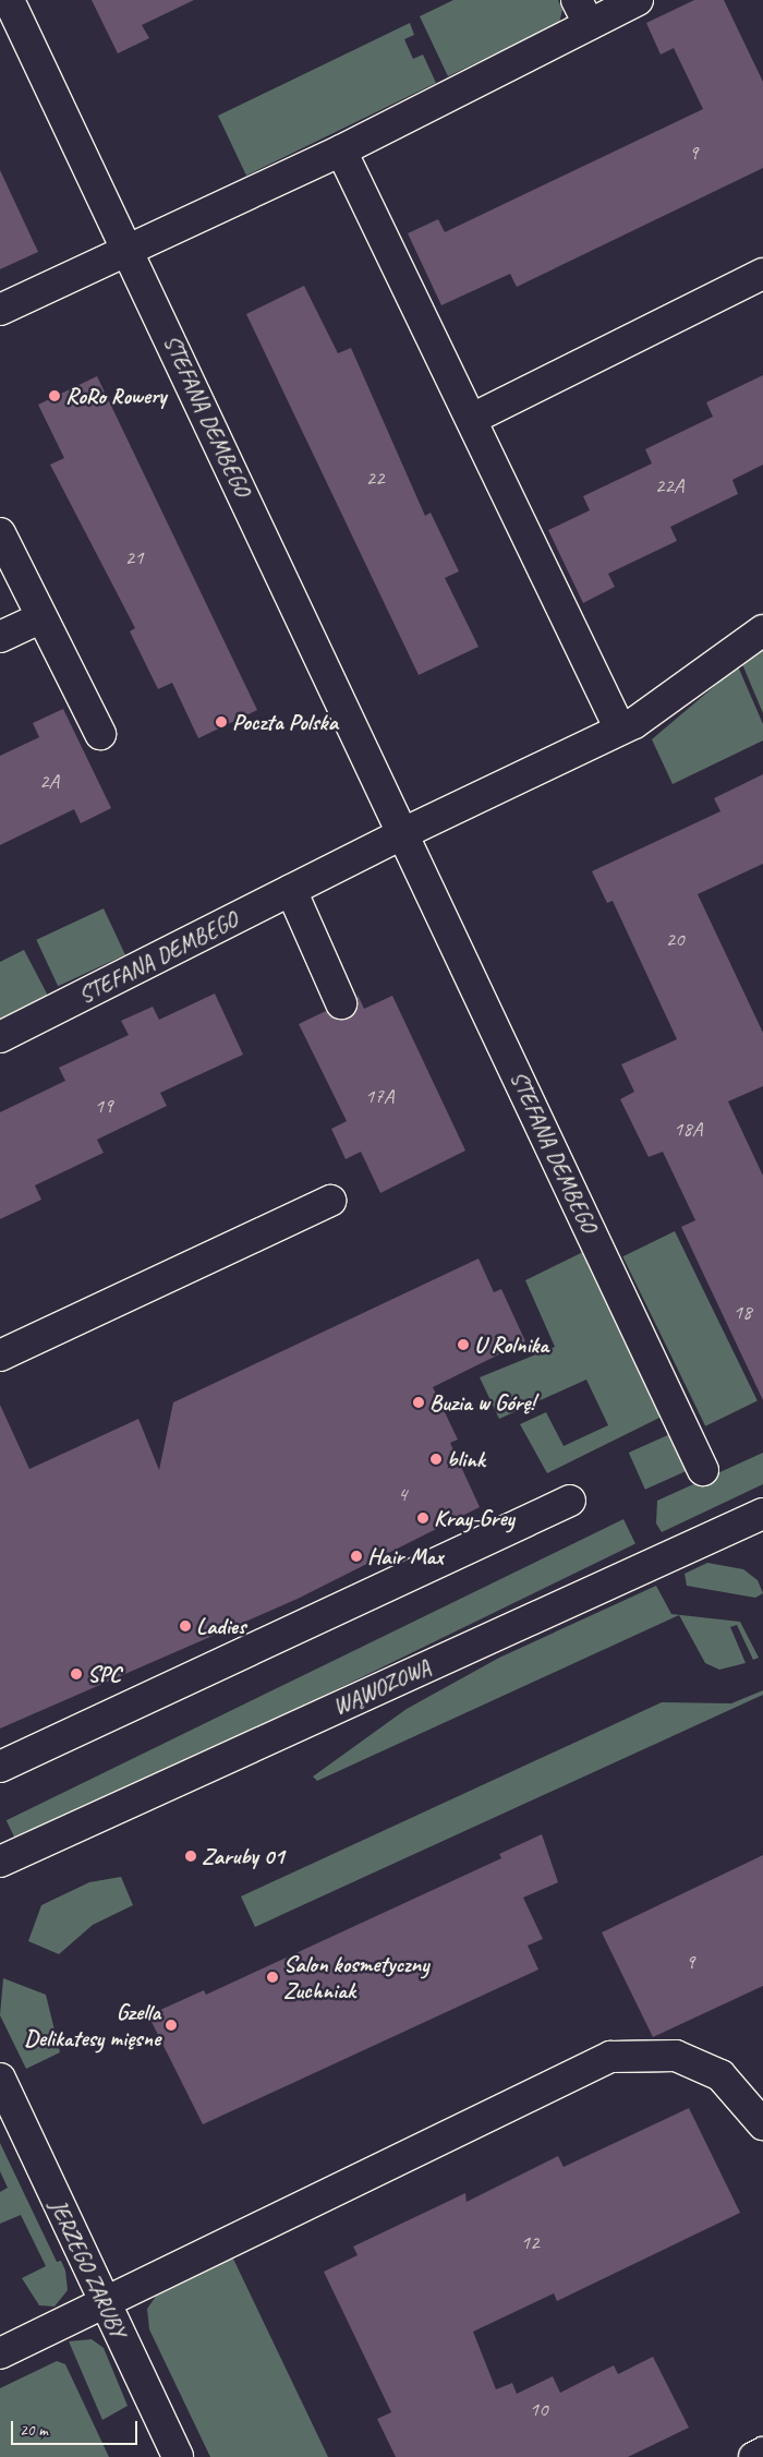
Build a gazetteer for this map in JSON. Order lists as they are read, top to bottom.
{
  "streets": {
    "street": ["STEFANA DEMBEGO", "WĄWOZOWA", "JERZEGO ZARUBY"]
  },
  "places": [
    "RoRo Rowery",
    "Poczta Polska",
    "U Rolnika",
    "Buzia w Górę!",
    "blink",
    "Kray-Grey",
    "Hair Max",
    "Ladies",
    "SPC",
    "Zaruby 01",
    "Salon kosmetyczny Zuchniak",
    "Gzella Delikatesy mięsne"
  ],
  "house_numbers": [
    "9",
    "22",
    "22A",
    "21",
    "2A",
    "20",
    "17A",
    "19",
    "18A",
    "18",
    "4",
    "9",
    "12",
    "10"
  ],
  "scale_bar": "20 m"
}
